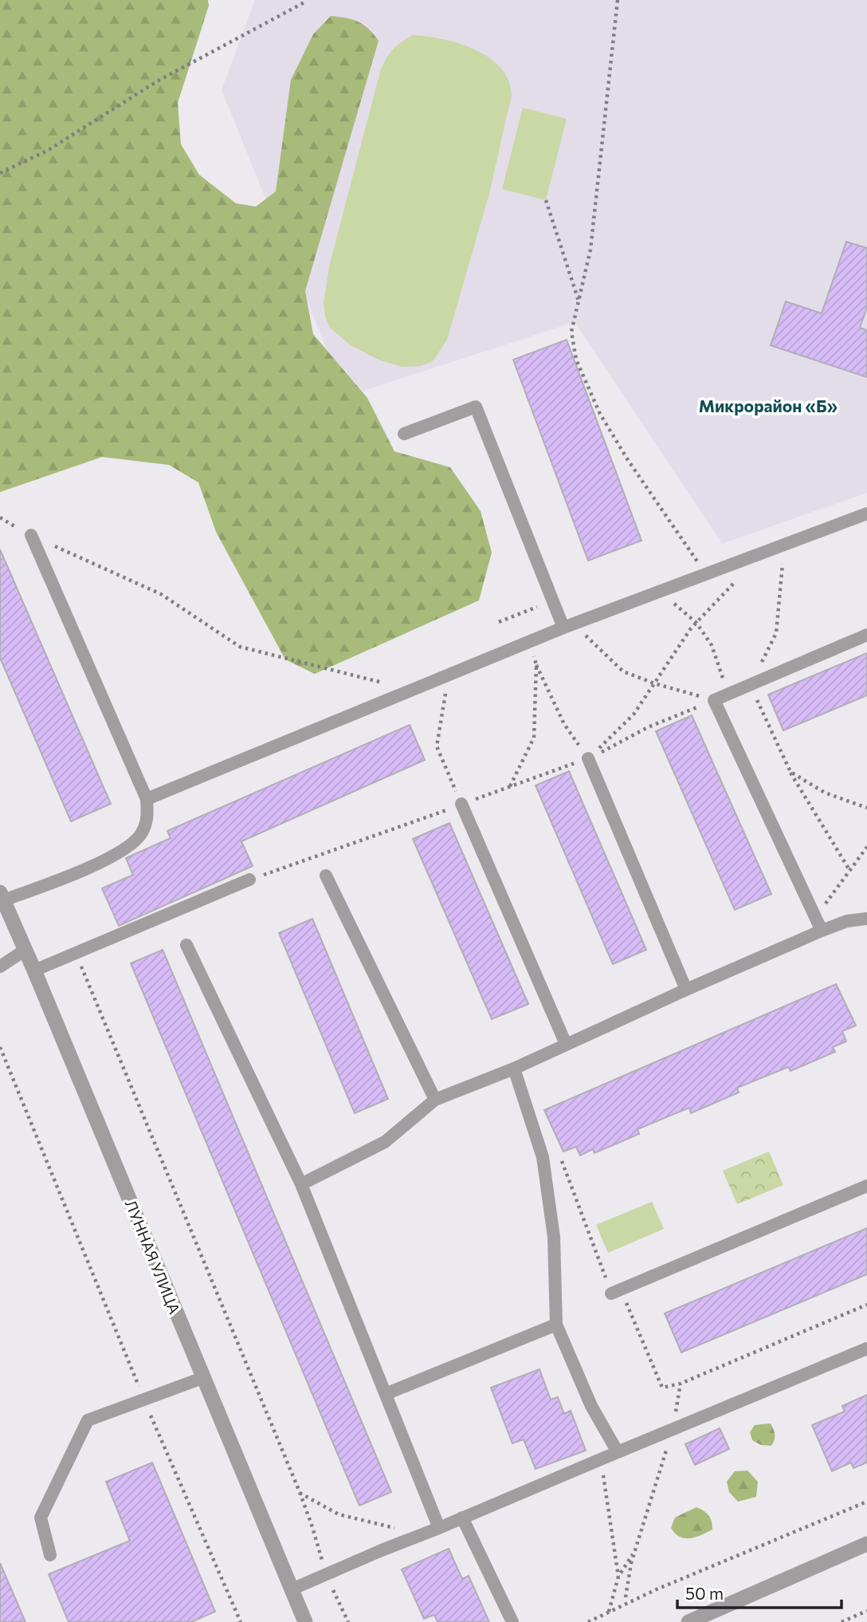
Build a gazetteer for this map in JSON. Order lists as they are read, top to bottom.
{
  "streets": {
    "street": ["ЛУННАЯ УЛИЦА"]
  },
  "districts": ["Микрорайон «Б»"],
  "scale_bar": "50 m"
}
